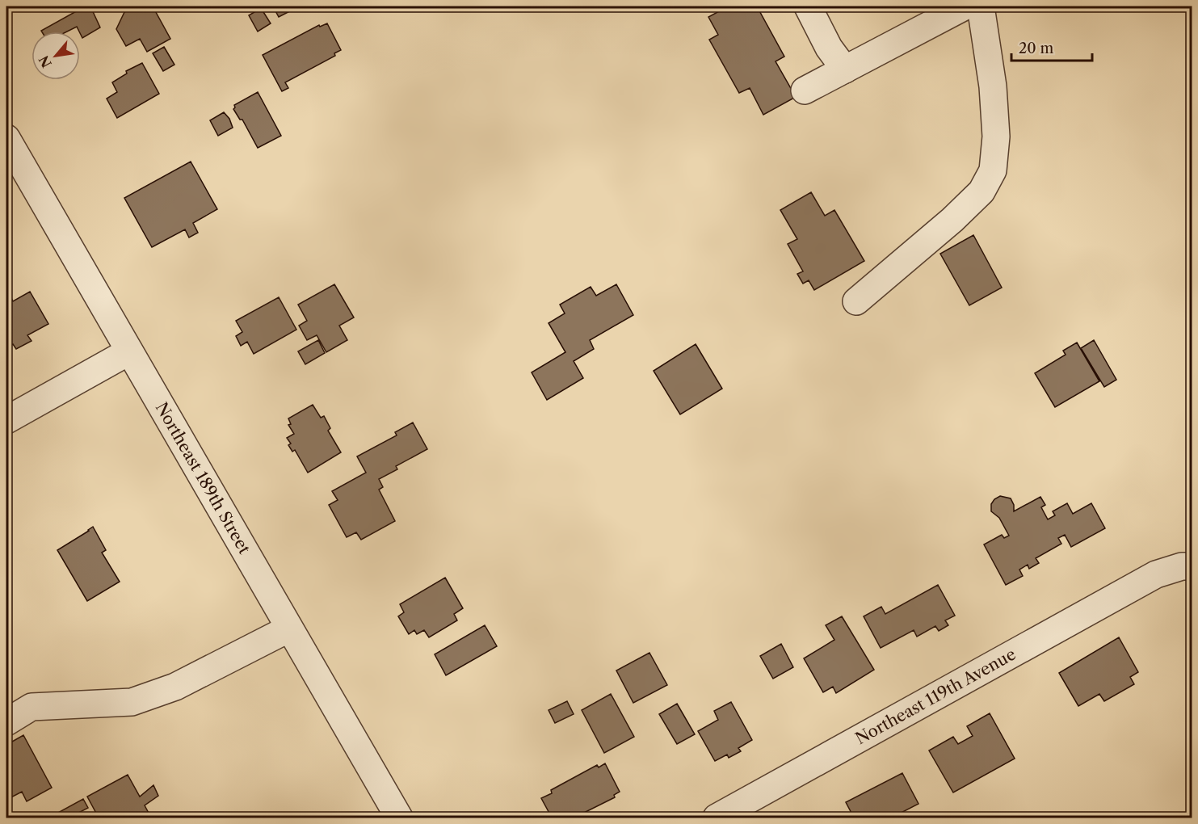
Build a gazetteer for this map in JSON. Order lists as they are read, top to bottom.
{
  "streets": {
    "street": ["Northeast 189th Street", "Northeast 119th Avenue"]
  },
  "scale_bar": "20 m",
  "north": "bottom left"
}
